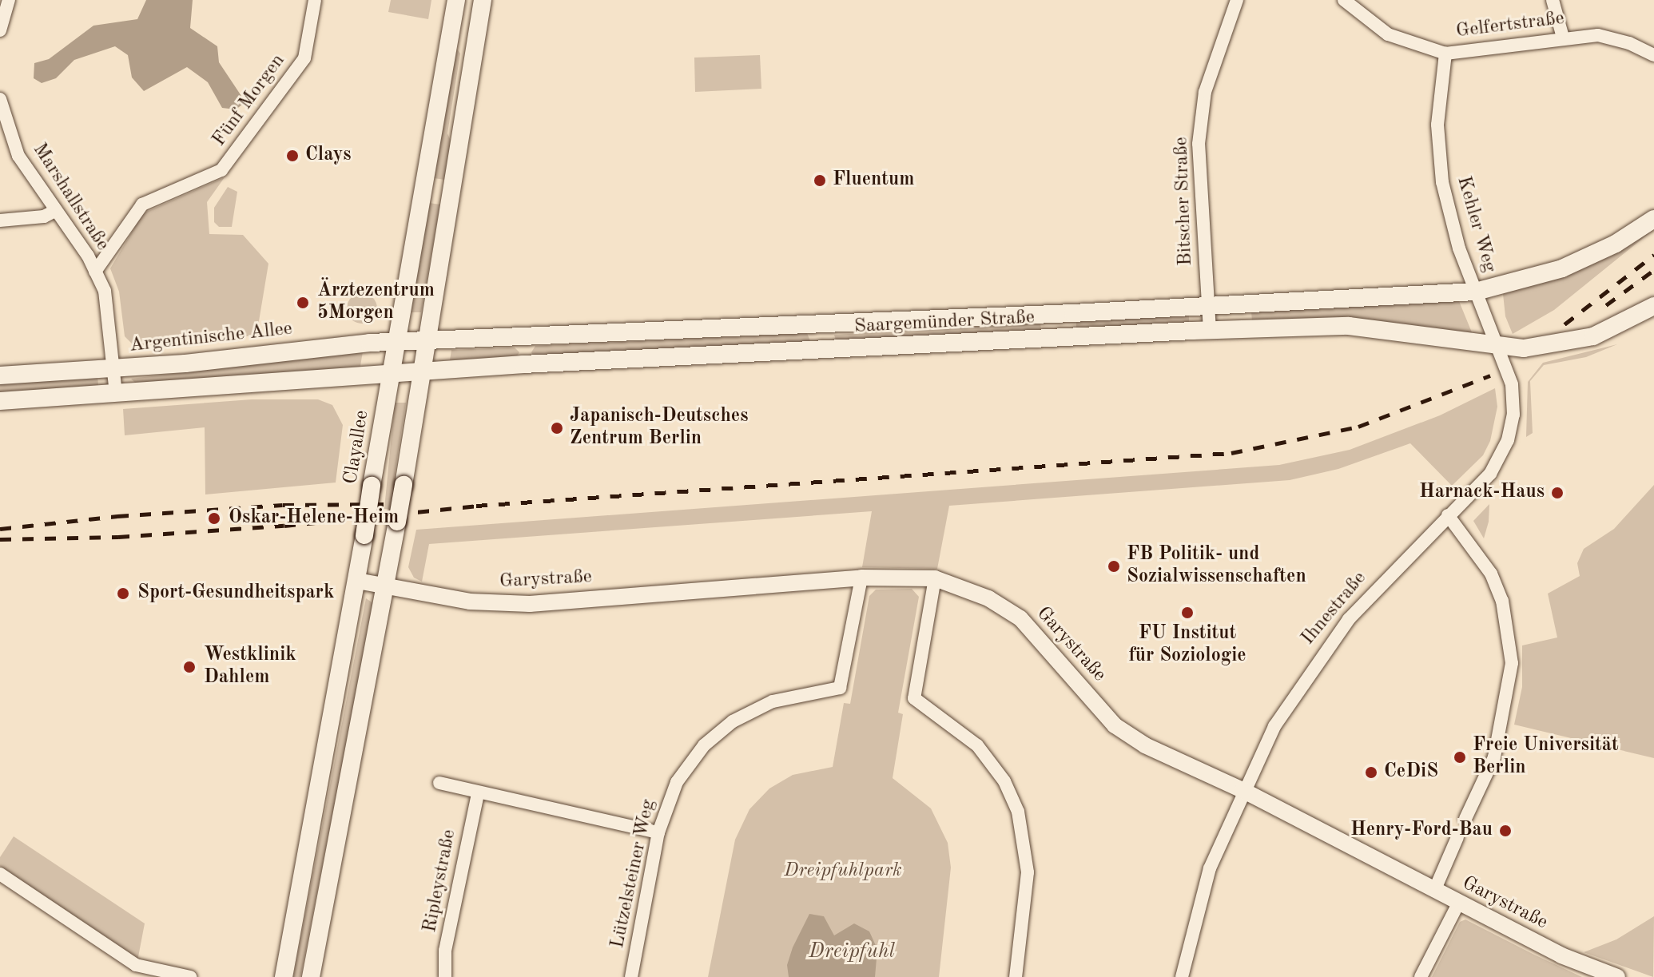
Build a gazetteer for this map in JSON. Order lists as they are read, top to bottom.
{
  "streets": {
    "main road": ["Saargemünder Straße", "Argentinische Allee", "Clayallee"],
    "street": [
      "Gelfertstraße",
      "Fünf Morgen",
      "Marshallstraße",
      "Bitscher Straße",
      "Kehler Weg",
      "Garystraße",
      "Ihnestraße",
      "Lützelsteiner Weg",
      "Ripleystraße"
    ]
  },
  "crossings": [
    ["Gelfertstraße", "Kehler Weg"],
    ["Fünf Morgen", "Marshallstraße"],
    ["Marshallstraße", "Argentinische Allee"],
    ["Bitscher Straße", "Saargemünder Straße"],
    ["Kehler Weg", "Saargemünder Straße"],
    ["Kehler Weg", "Ihnestraße"],
    ["Saargemünder Straße", "Argentinische Allee"],
    ["Saargemünder Straße", "Clayallee"],
    ["Saargemünder Straße", "Ihnestraße"],
    ["Argentinische Allee", "Clayallee"],
    ["Clayallee", "Garystraße"],
    ["Garystraße", "Ihnestraße"],
    ["Garystraße", "Lützelsteiner Weg"]
  ],
  "water": ["Dreipfuhl"],
  "parks": ["Dreipfuhlpark"],
  "places": [
    "Clays",
    "Fluentum",
    "Ärztezentrum 5Morgen",
    "Japanisch-Deutsches Zentrum Berlin",
    "Harnack-Haus",
    "Oskar-Helene-Heim",
    "FB Politik- und Sozialwissenschaften",
    "Sport-Gesundheitspark",
    "FU Institut für Soziologie",
    "Westklinik Dahlem",
    "Freie Universität Berlin",
    "CeDiS",
    "Henry-Ford-Bau"
  ]
}
